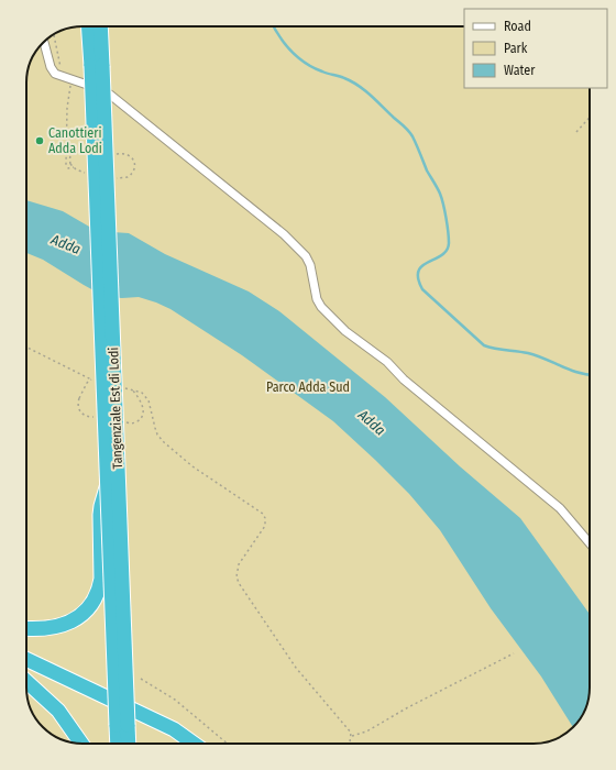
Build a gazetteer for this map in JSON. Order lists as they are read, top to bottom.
{
  "streets": {
    "highway": ["Tangenziale Est di Lodi"]
  },
  "water": ["Adda"],
  "parks": ["Parco Adda Sud"],
  "places": ["Canottieri Adda Lodi"],
  "legend": ["Road", "Park", "Water"]
}
